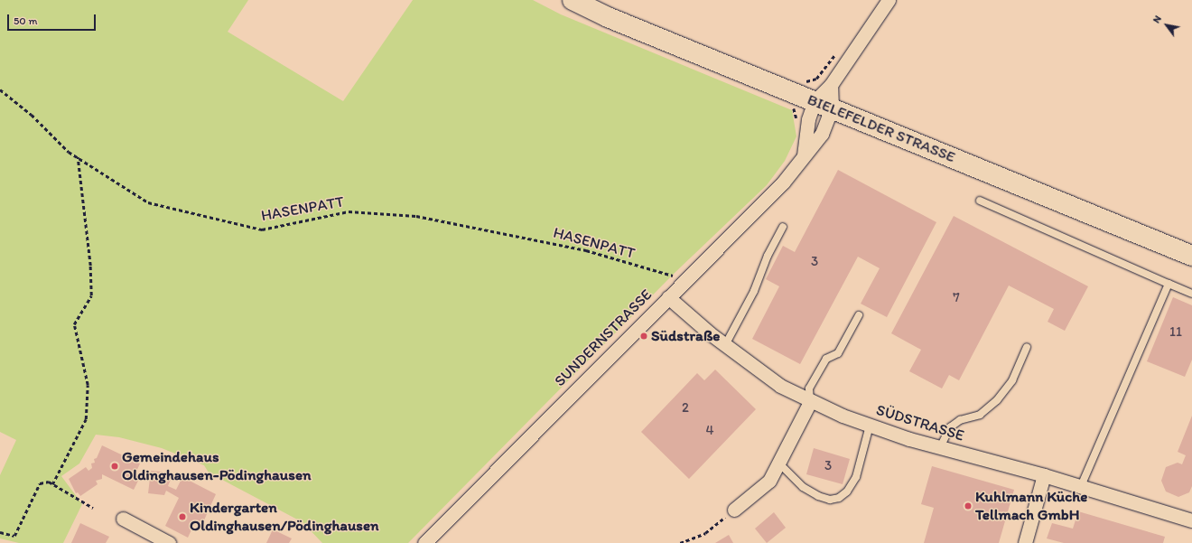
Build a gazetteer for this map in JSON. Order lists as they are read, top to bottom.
{
  "streets": {
    "main road": ["BIELEFELDER STRASSE"],
    "street": ["SUNDERNSTRASSE", "SÜDSTRASSE"],
    "path": ["HASENPATT"]
  },
  "crossings": [
    ["BIELEFELDER STRASSE", "SUNDERNSTRASSE"],
    ["HASENPATT", "SUNDERNSTRASSE"],
    ["SUNDERNSTRASSE", "SÜDSTRASSE"]
  ],
  "places": [
    "Südstraße",
    "Gemeindehaus Oldinghausen-Pödinghausen",
    "Kuhlmann Küche Tellmach GmbH",
    "Kindergarten Oldinghausen/Pödinghausen"
  ],
  "house_numbers": [
    "3",
    "7",
    "11",
    "2",
    "4",
    "3"
  ],
  "scale_bar": "50 m",
  "north": "top left"
}
